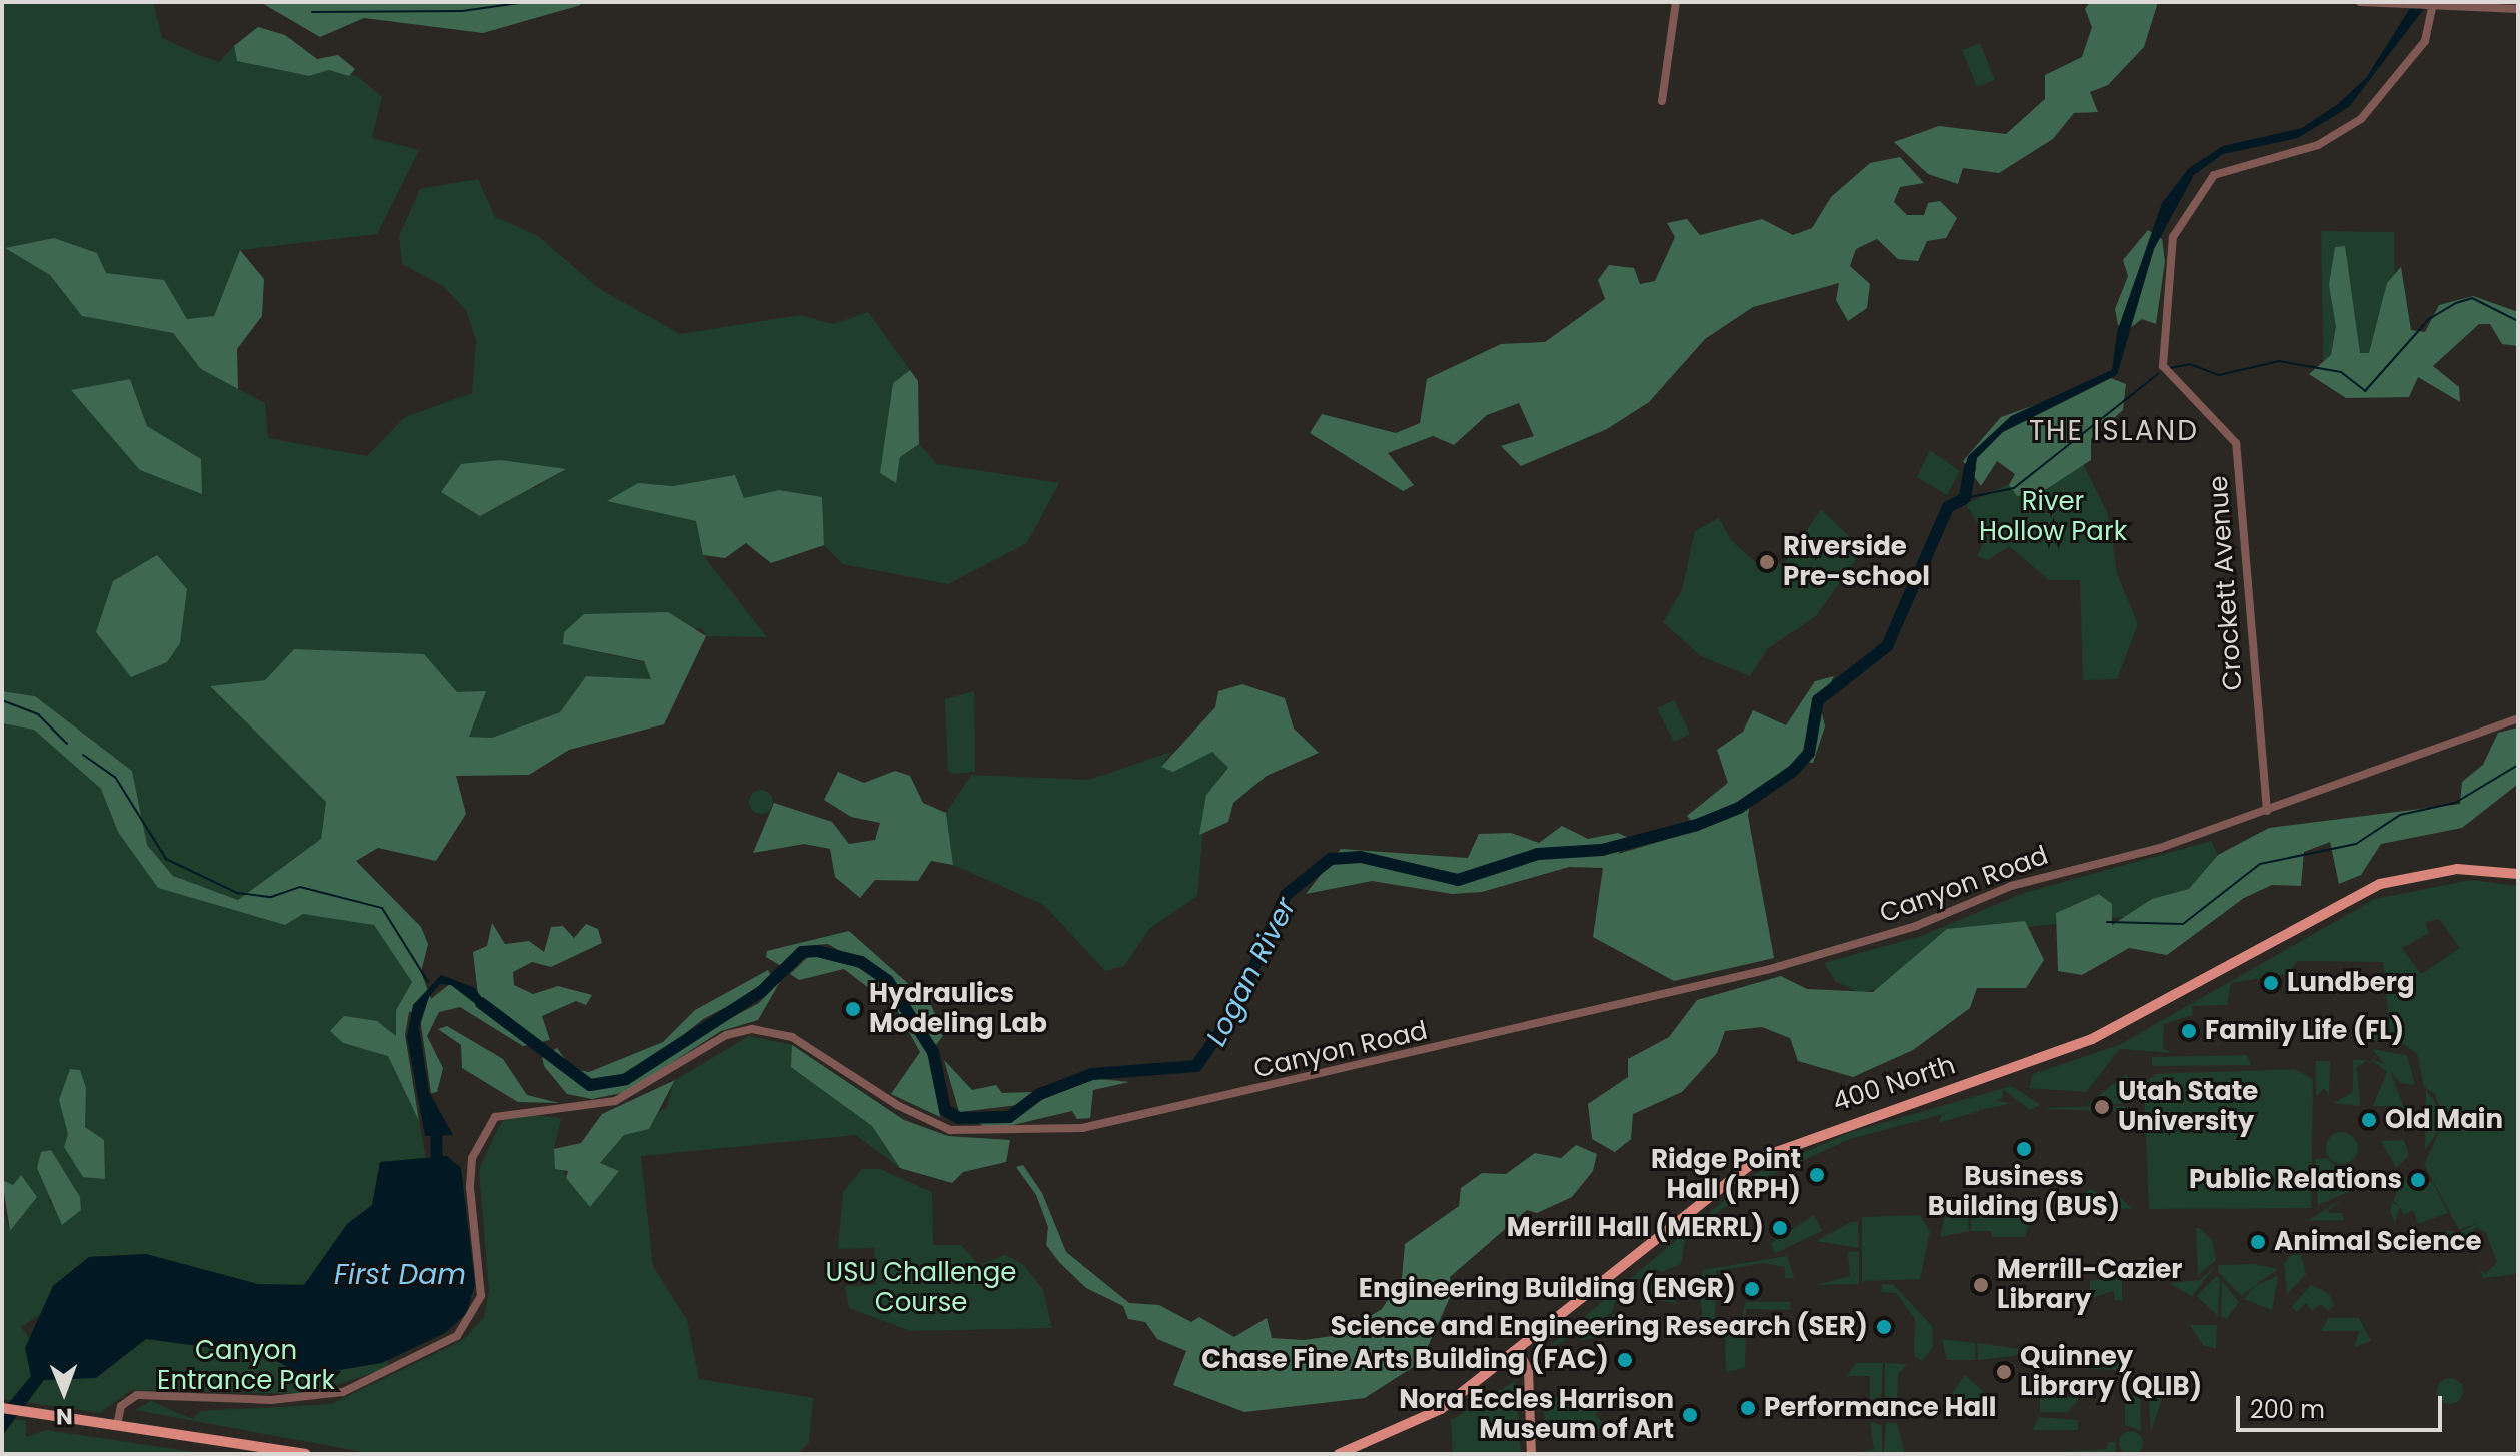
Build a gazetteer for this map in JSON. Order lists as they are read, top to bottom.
{
  "streets": {
    "main road": ["400 North"],
    "street": ["Crockett Avenue", "Canyon Road"]
  },
  "crossings": [
    ["Crockett Avenue", "Canyon Road"]
  ],
  "districts": ["THE ISLAND"],
  "water": ["Logan River", "First Dam"],
  "parks": ["River Hollow Park", "USU Challenge Course", "Canyon Entrance Park"],
  "places": [
    "Riverside Pre-school",
    "Lundberg",
    "Hydraulics Modeling Lab",
    "Family Life (FL)",
    "Utah State University",
    "Old Main",
    "Business Building (BUS)",
    "Ridge Point Hall (RPH)",
    "Public Relations",
    "Merrill Hall (MERRL)",
    "Animal Science",
    "Merrill-Cazier Library",
    "Engineering Building (ENGR)",
    "Science and Engineering Research (SER)",
    "Chase Fine Arts Building (FAC)",
    "Quinney Library (QLIB)",
    "Performance Hall",
    "Nora Eccles Harrison Museum of Art"
  ],
  "scale_bar": "200 m",
  "north": "bottom"
}
